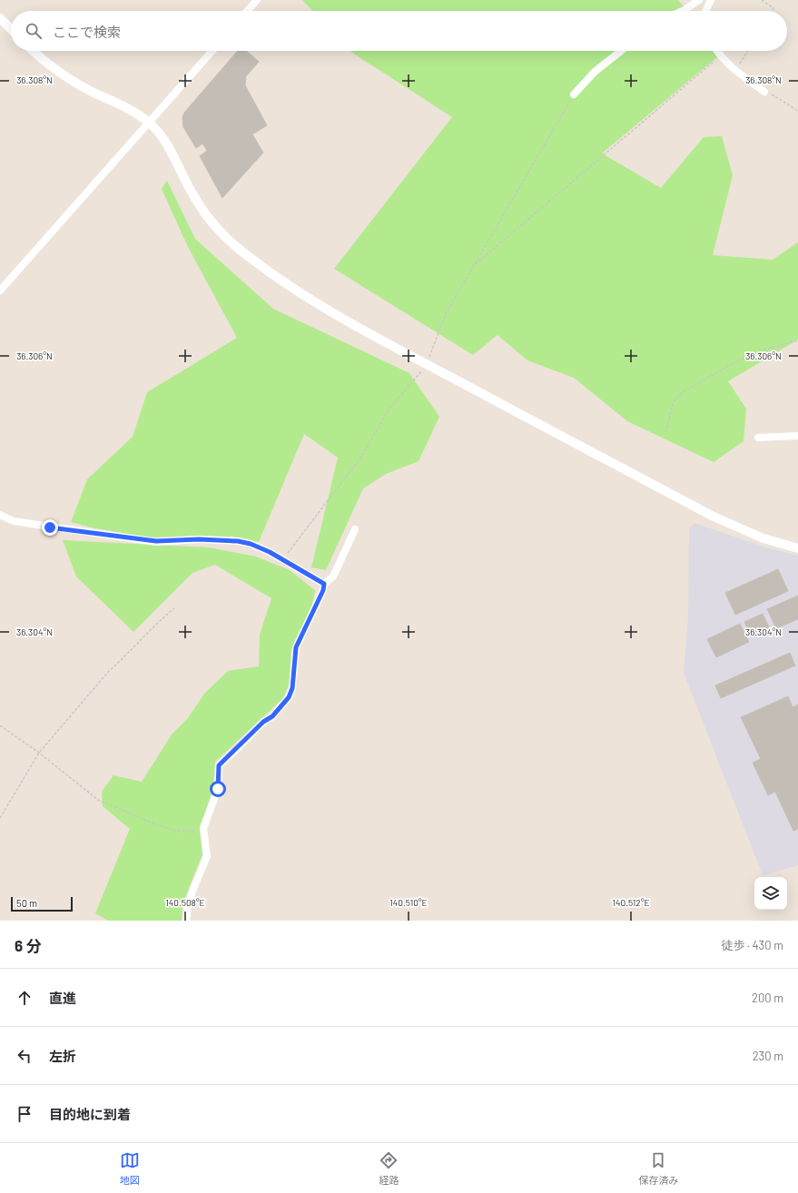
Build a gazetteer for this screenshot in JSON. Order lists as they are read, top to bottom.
{
  "scale_bar": "50 m",
  "page": {
    "search": "ここで検索",
    "scale": "50 m",
    "heading": ["6 分", "徒歩 · 430 m"],
    "list": [
      ["直進", "200 m"],
      ["左折", "230 m"],
      "目的地に到着"
    ],
    "nav": ["地図", "経路", "保存済み"]
  },
  "coordinates": [
    "36.308°N",
    "36.306°N",
    "36.304°N",
    "140.508°E",
    "140.510°E",
    "140.512°E"
  ]
}
